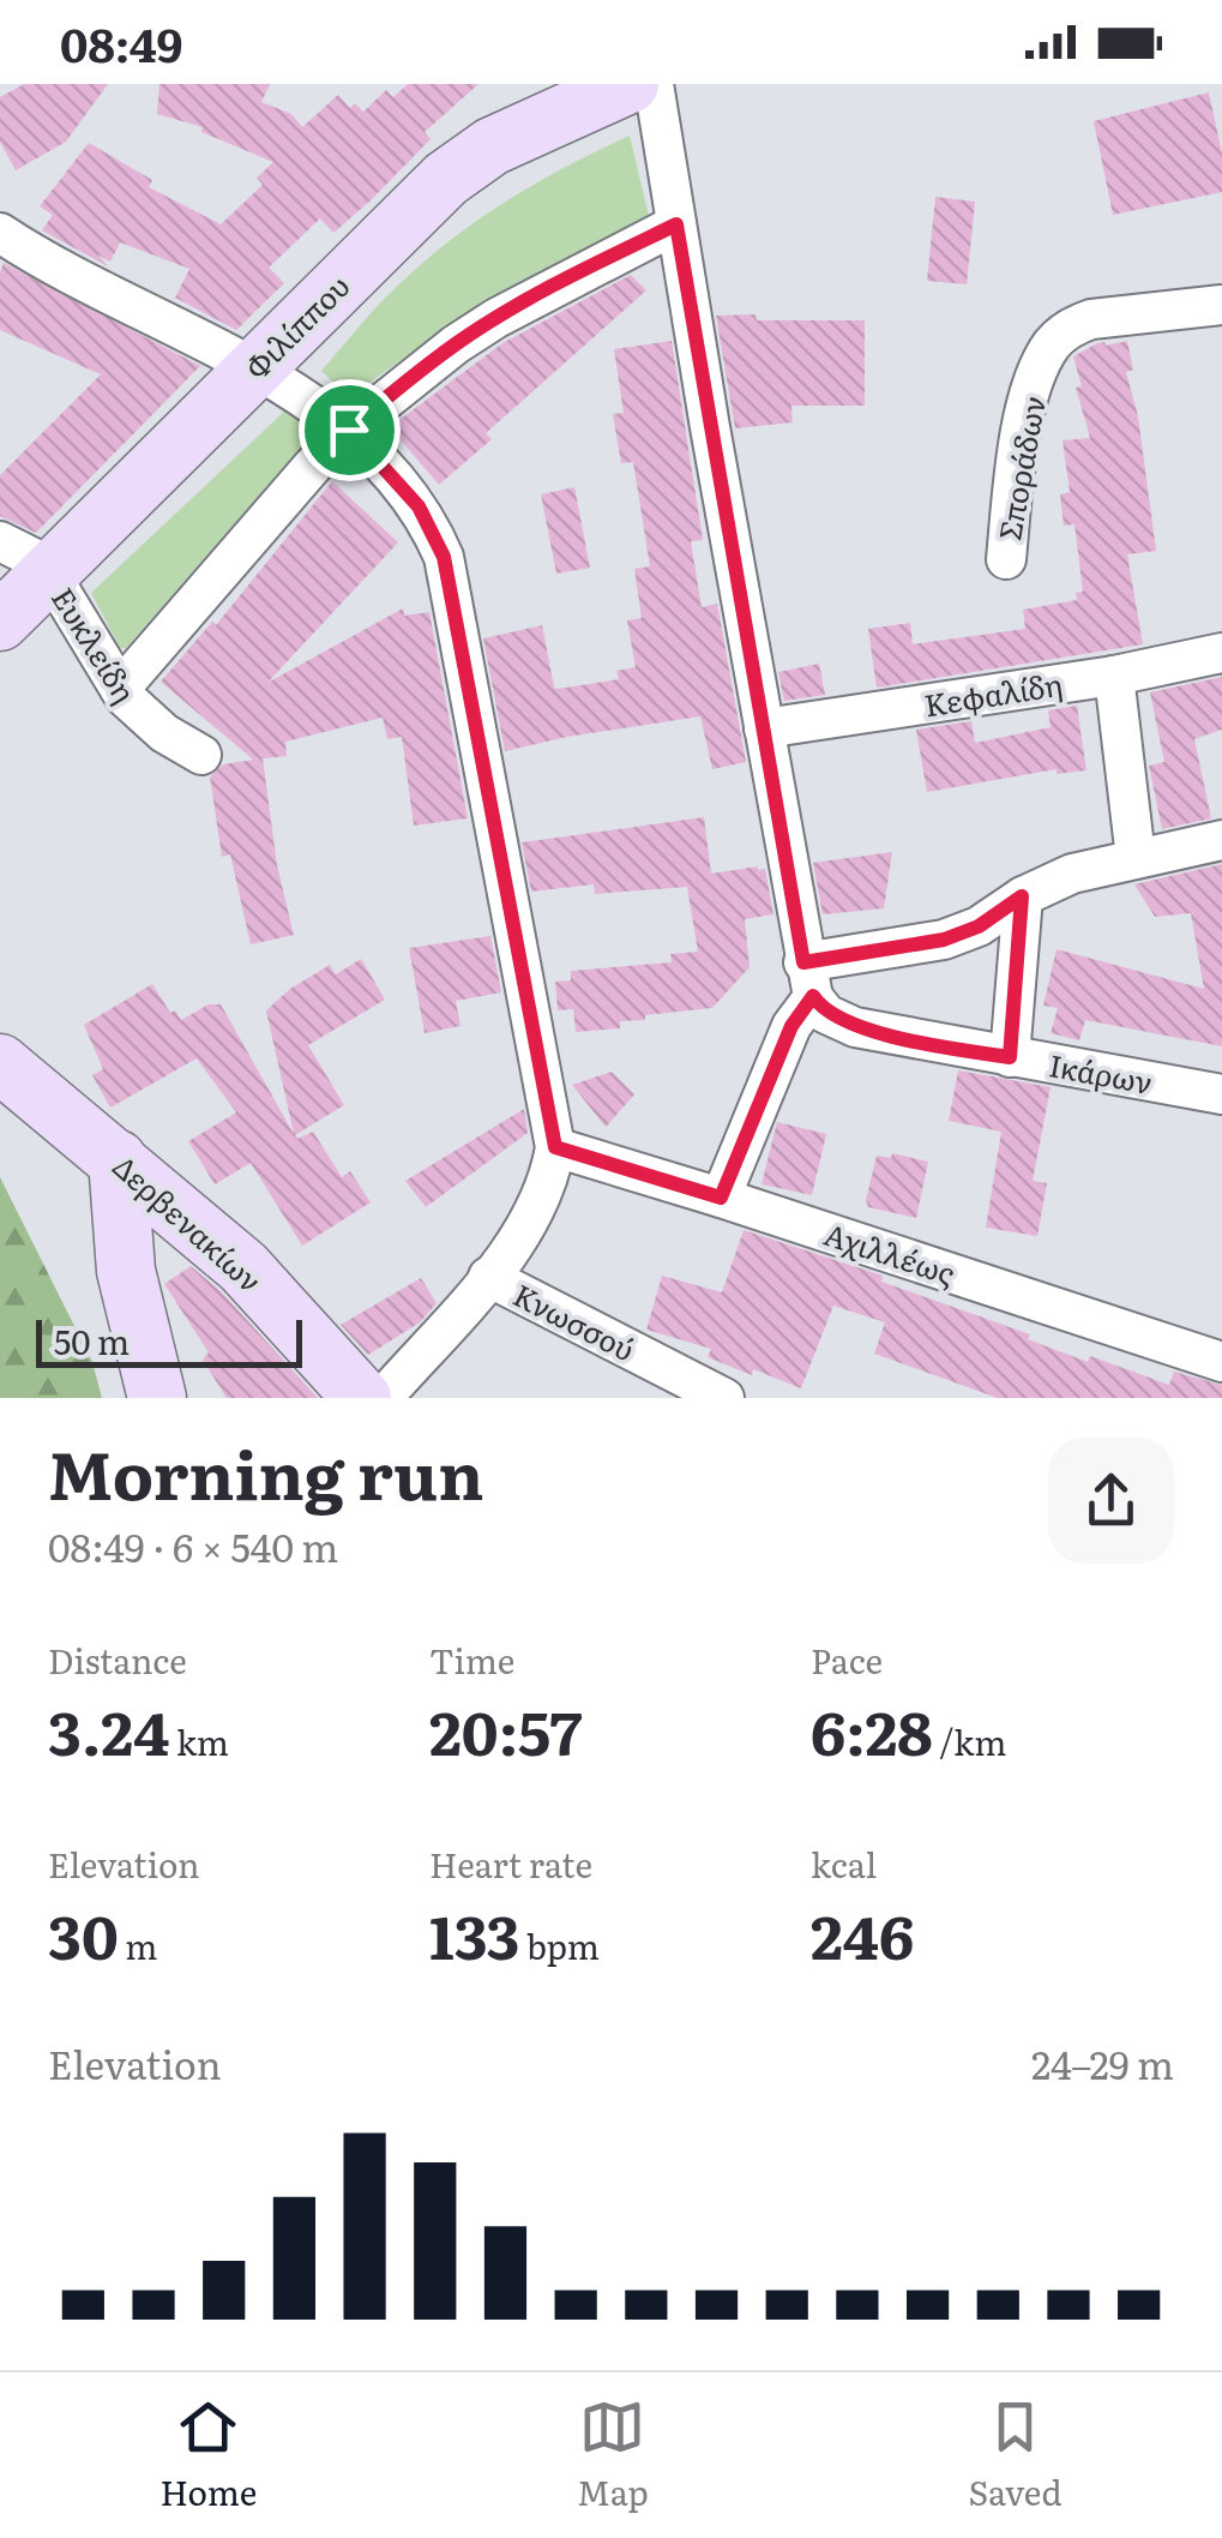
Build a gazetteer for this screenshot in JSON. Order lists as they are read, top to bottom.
{
  "streets": {
    "street": [
      "Φιλίππου",
      "Σποράδων",
      "Ευκλείδη",
      "Κεφαλίδη",
      "Ικάρων",
      "Δερβενακίων",
      "Αχιλλέως",
      "Κνωσσού"
    ]
  },
  "crossings": [
    ["Φιλίππου", "Ευκλείδη"]
  ],
  "scale_bar": "50 m",
  "page": {
    "status": "08:49",
    "scale": "50 m",
    "heading": ["Morning run", "08:49 · 6 × 540 m"],
    "stats": [
      ["Distance", "3.24 km"],
      ["Time", "20:57"],
      ["Pace", "6:28 /km"],
      ["Elevation", "30 m"],
      ["Heart rate", "133 bpm"],
      ["kcal", "246"]
    ],
    "chart": ["Elevation", "24–29 m"],
    "tabs": ["Home", "Map", "Saved"]
  }
}
